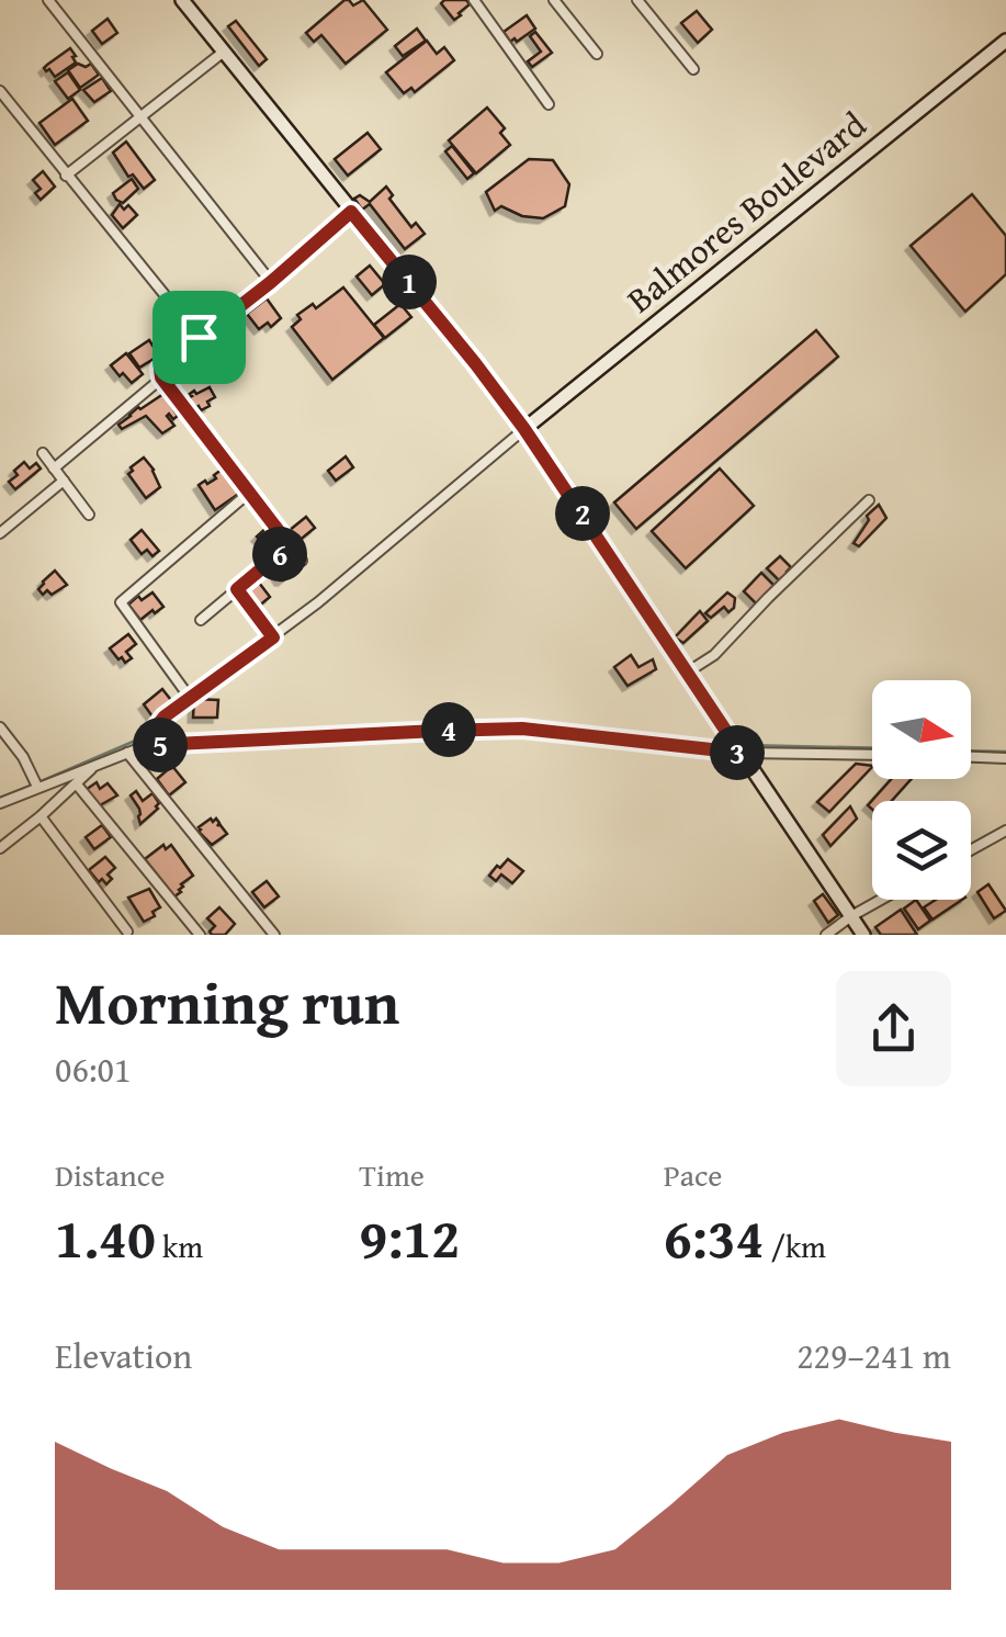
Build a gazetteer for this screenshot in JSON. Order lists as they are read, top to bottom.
{
  "streets": {
    "main road": ["Balmores Boulevard"]
  },
  "north": "right",
  "page": {
    "pins": [
      "1",
      "2",
      "6",
      "4",
      "5",
      "3"
    ],
    "heading": ["Morning run", "06:01"],
    "stats": [
      ["Distance", "1.40 km"],
      ["Time", "9:12"],
      ["Pace", "6:34 /km"]
    ],
    "chart": ["Elevation", "229–241 m"]
  }
}
